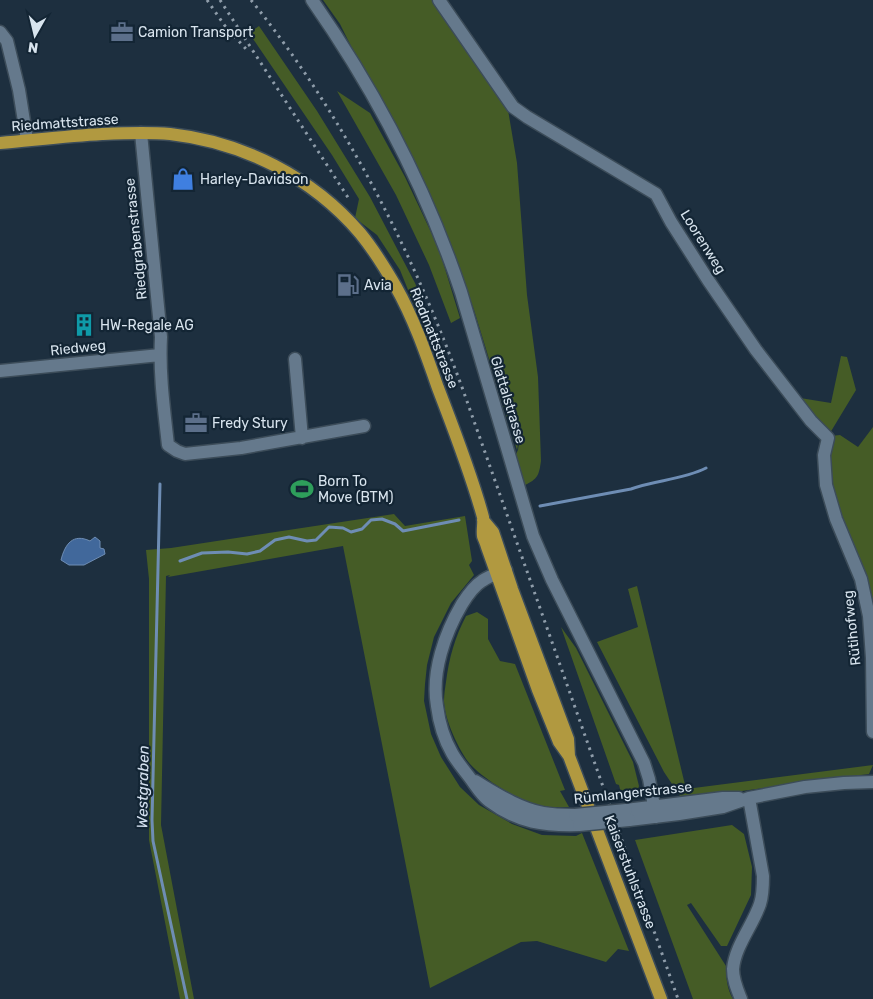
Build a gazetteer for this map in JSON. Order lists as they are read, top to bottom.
{
  "streets": {
    "main road": ["Riedmattstrasse", "Kaiserstuhlstrasse"],
    "street": [
      "Riedgrabenstrasse",
      "Loorenweg",
      "Riedweg",
      "Glattalstrasse",
      "Rütihofweg",
      "Rümlangerstrasse"
    ]
  },
  "crossings": [
    ["Riedmattstrasse", "Riedgrabenstrasse"],
    ["Riedmattstrasse", "Rümlangerstrasse"],
    ["Riedmattstrasse", "Kaiserstuhlstrasse"],
    ["Riedgrabenstrasse", "Riedweg"],
    ["Loorenweg", "Rütihofweg"],
    ["Glattalstrasse", "Rümlangerstrasse"],
    ["Rümlangerstrasse", "Kaiserstuhlstrasse"]
  ],
  "water": ["Westgraben"],
  "places": {
    "office": ["Camion Transport", "Fredy Stury"],
    "shop": ["Harley-Davidson"],
    "fuel station": ["Avia"],
    "building": ["HW-Regale AG"],
    "sports": ["Born To Move (BTM)"]
  },
  "north": "bottom"
}
